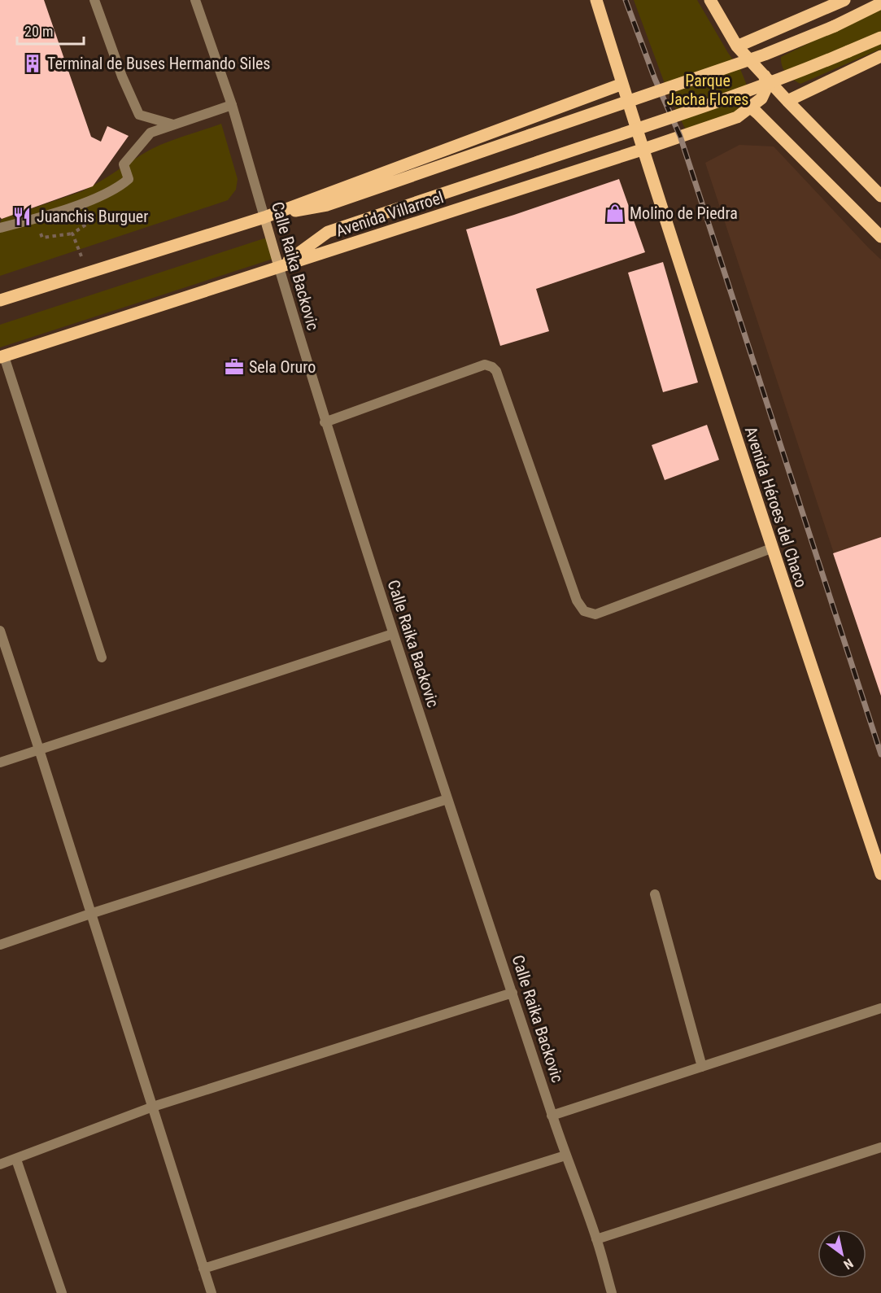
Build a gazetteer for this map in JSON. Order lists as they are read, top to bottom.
{
  "streets": {
    "main road": ["Avenida Villarroel", "Calle Raika Backovic", "Avenida Héroes del Chaco"]
  },
  "crossings": [
    ["Avenida Villarroel", "Calle Raika Backovic"],
    ["Avenida Villarroel", "Avenida Héroes del Chaco"]
  ],
  "parks": ["Parque Jacha Flores"],
  "places": {
    "building": ["Terminal de Buses Hermando Siles"],
    "shop": ["Molino de Piedra"],
    "restaurant": ["Juanchis Burguer"],
    "office": ["Sela Oruro"]
  },
  "scale_bar": "20 m",
  "north": "bottom right"
}
